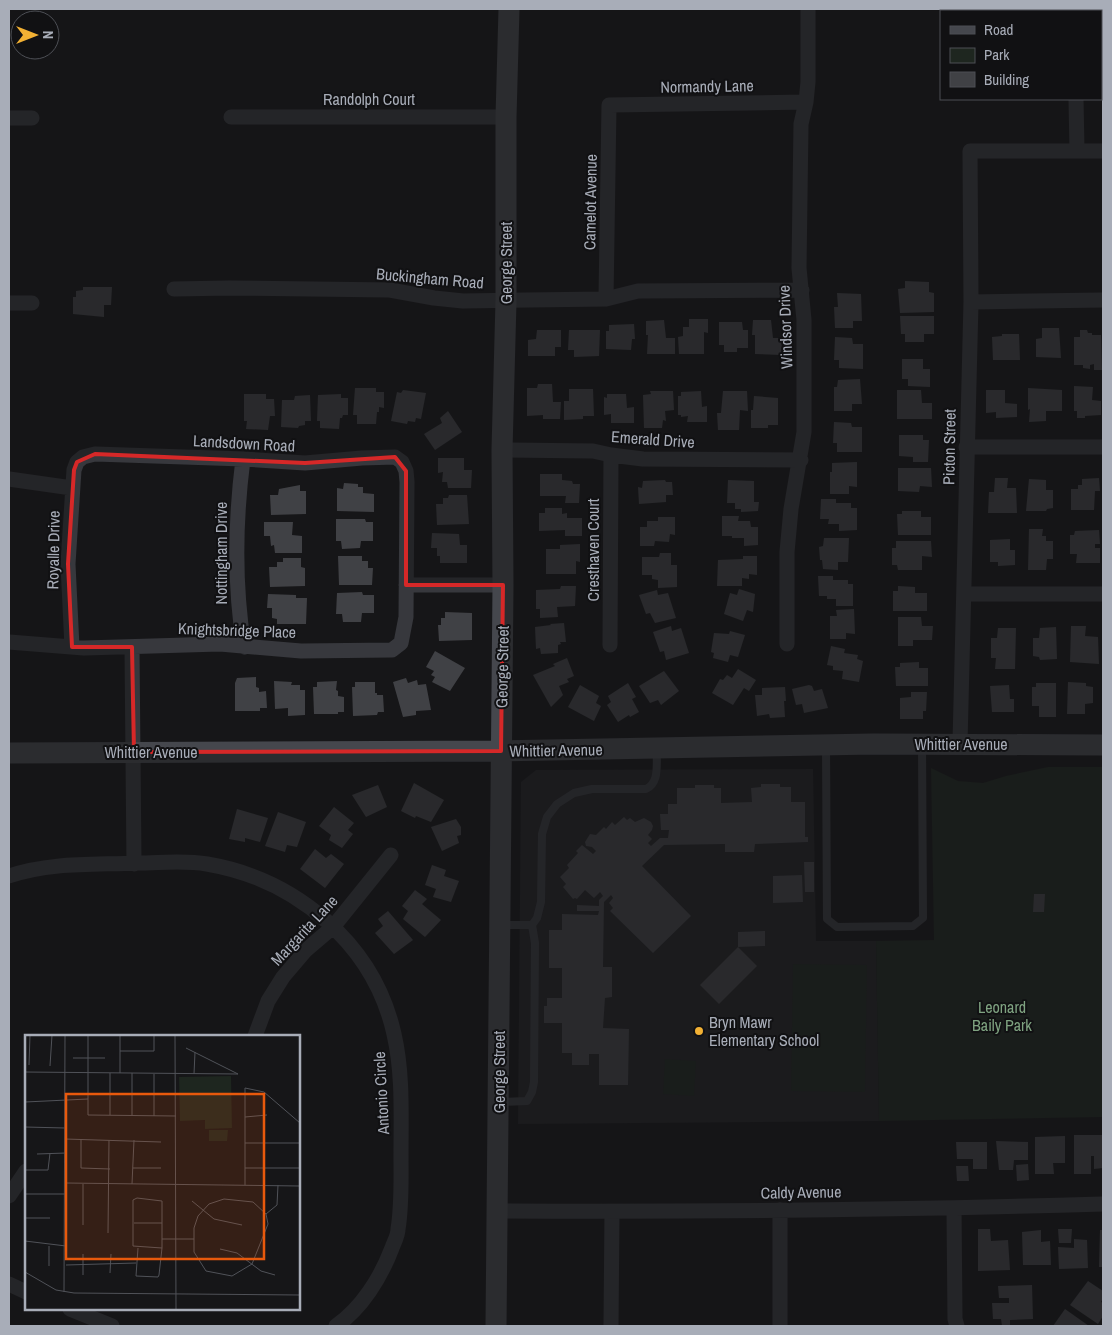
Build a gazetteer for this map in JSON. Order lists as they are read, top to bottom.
{
  "streets": {
    "street": [
      "Normandy Lane",
      "Randolph Court",
      "Camelot Avenue",
      "George Street",
      "Buckingham Road",
      "Windsor Drive",
      "Emerald Drive",
      "Landsdown Road",
      "Picton Street",
      "Royalle Drive",
      "Cresthaven Court",
      "Nottingham Drive",
      "Knightsbridge Place",
      "Whittier Avenue",
      "Margarita Lane",
      "Antonio Circle",
      "Caldy Avenue"
    ]
  },
  "crossings": [
    ["Normandy Lane", "Camelot Avenue"],
    ["Normandy Lane", "Windsor Drive"],
    ["Randolph Court", "George Street"],
    ["Camelot Avenue", "Buckingham Road"],
    ["George Street", "Buckingham Road"],
    ["George Street", "Emerald Drive"],
    ["George Street", "Whittier Avenue"],
    ["George Street", "Caldy Avenue"],
    ["Buckingham Road", "Windsor Drive"],
    ["Windsor Drive", "Emerald Drive"],
    ["Emerald Drive", "Cresthaven Court"],
    ["Landsdown Road", "Royalle Drive"],
    ["Landsdown Road", "Nottingham Drive"],
    ["Landsdown Road", "Knightsbridge Place"],
    ["Picton Street", "Whittier Avenue"],
    ["Royalle Drive", "Knightsbridge Place"],
    ["Nottingham Drive", "Knightsbridge Place"],
    ["Margarita Lane", "Antonio Circle"]
  ],
  "parks": ["Leonard Baily Park"],
  "places": ["Bryn Mawr Elementary School"],
  "legend": ["Road", "Park", "Building"],
  "north": "right"
}
